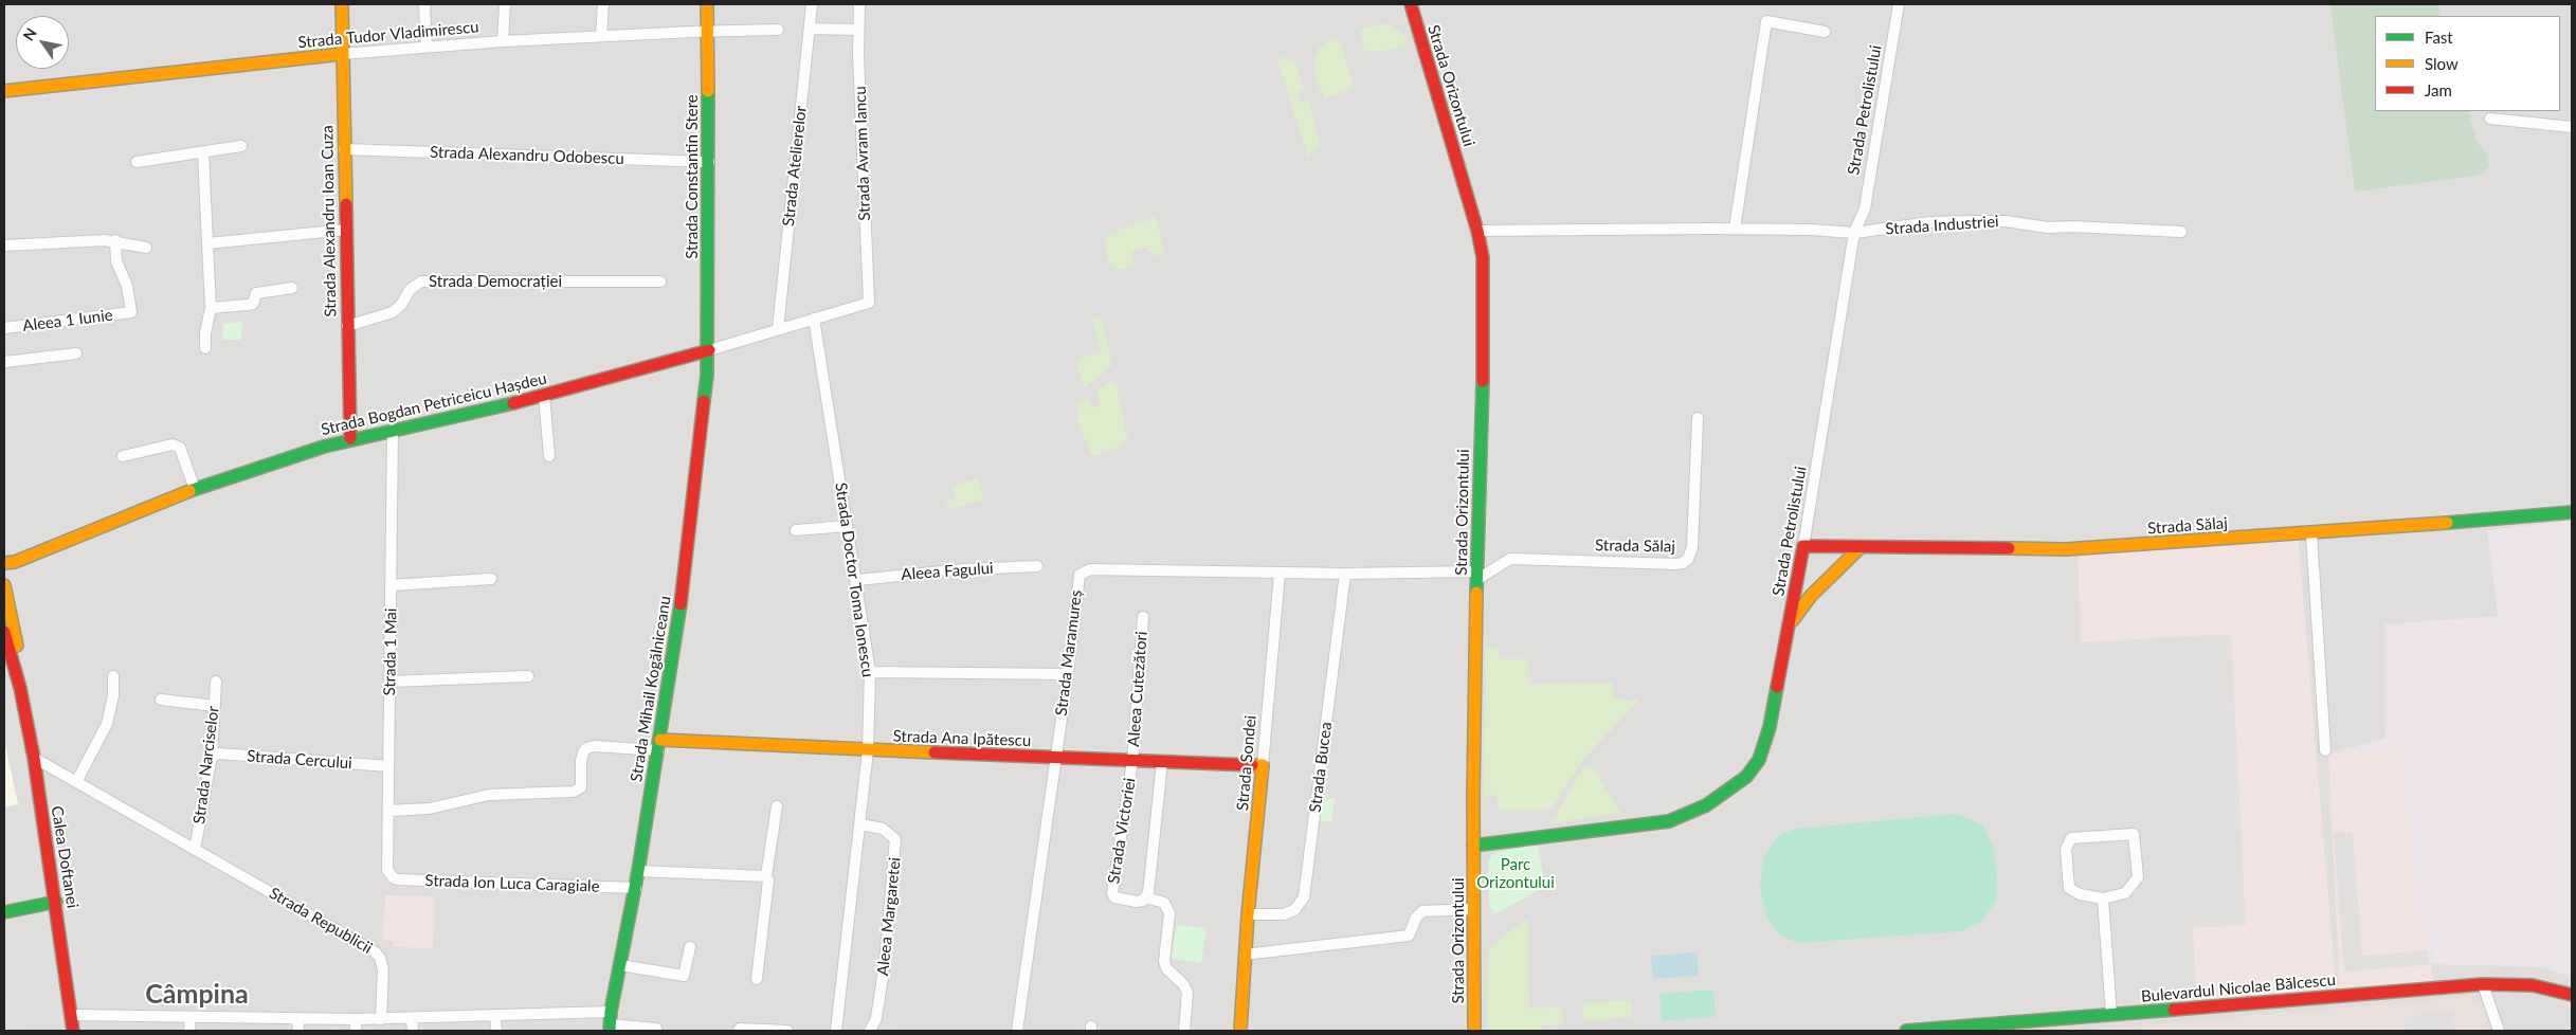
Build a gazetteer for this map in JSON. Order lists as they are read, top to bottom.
{
  "streets": {
    "street": [
      "Strada Tudor Vladimirescu",
      "Strada Orizontului",
      "Strada Petrolistului",
      "Strada Avram Iancu",
      "Strada Alexandru Odobescu",
      "Strada Atelierelor",
      "Strada Constantin Stere",
      "Strada Alexandru Ioan Cuza",
      "Strada Industriei",
      "Strada Democrației",
      "Aleea 1 Iunie",
      "Strada Bogdan Petriceicu Hașdeu",
      "Strada Sălaj",
      "Aleea Fagului",
      "Strada Doctor Toma Ionescu",
      "Strada 1 Mai",
      "Strada Maramureș",
      "Strada Mihail Kogălniceanu",
      "Aleea Cutezători",
      "Strada Ana Ipătescu",
      "Strada Cercului",
      "Strada Sondei",
      "Strada Narciselor",
      "Strada Bucea",
      "Strada Victoriei",
      "Calea Doftanei",
      "Strada Ion Luca Caragiale",
      "Aleea Margaretei",
      "Strada Republicii",
      "Bulevardul Nicolae Bălcescu"
    ]
  },
  "crossings": [
    ["Strada Tudor Vladimirescu", "Strada Constantin Stere"],
    ["Strada Tudor Vladimirescu", "Strada Alexandru Ioan Cuza"],
    ["Strada Orizontului", "Strada Petrolistului"],
    ["Strada Orizontului", "Strada Industriei"],
    ["Strada Orizontului", "Strada Sălaj"],
    ["Strada Orizontului", "Strada Maramureș"],
    ["Strada Petrolistului", "Strada Industriei"],
    ["Strada Petrolistului", "Strada Sălaj"],
    ["Strada Avram Iancu", "Strada Bogdan Petriceicu Hașdeu"],
    ["Strada Alexandru Odobescu", "Strada Constantin Stere"],
    ["Strada Alexandru Odobescu", "Strada Alexandru Ioan Cuza"],
    ["Strada Atelierelor", "Strada Bogdan Petriceicu Hașdeu"],
    ["Strada Constantin Stere", "Strada Bogdan Petriceicu Hașdeu"],
    ["Strada Constantin Stere", "Strada Mihail Kogălniceanu"],
    ["Strada Alexandru Ioan Cuza", "Strada Democrației"],
    ["Strada Alexandru Ioan Cuza", "Strada Bogdan Petriceicu Hașdeu"],
    ["Strada Bogdan Petriceicu Hașdeu", "Strada Doctor Toma Ionescu"],
    ["Strada Bogdan Petriceicu Hașdeu", "Strada 1 Mai"],
    ["Strada Bogdan Petriceicu Hașdeu", "Strada Mihail Kogălniceanu"],
    ["Strada Sălaj", "Strada Maramureș"],
    ["Aleea Fagului", "Strada Doctor Toma Ionescu"],
    ["Strada Doctor Toma Ionescu", "Strada Ana Ipătescu"],
    ["Strada Doctor Toma Ionescu", "Aleea Margaretei"],
    ["Strada 1 Mai", "Strada Cercului"],
    ["Strada 1 Mai", "Strada Ion Luca Caragiale"],
    ["Strada Maramureș", "Strada Ana Ipătescu"],
    ["Strada Maramureș", "Strada Sondei"],
    ["Strada Maramureș", "Strada Bucea"],
    ["Strada Mihail Kogălniceanu", "Strada Ana Ipătescu"],
    ["Strada Mihail Kogălniceanu", "Strada Ion Luca Caragiale"],
    ["Aleea Cutezători", "Strada Ana Ipătescu"],
    ["Aleea Cutezători", "Strada Victoriei"],
    ["Strada Ana Ipătescu", "Strada Sondei"],
    ["Strada Ana Ipătescu", "Strada Victoriei"],
    ["Strada Cercului", "Strada Narciselor"],
    ["Strada Sondei", "Strada Bucea"],
    ["Strada Narciselor", "Strada Republicii"],
    ["Calea Doftanei", "Strada Republicii"]
  ],
  "districts": ["Câmpina"],
  "parks": ["Parc Orizontului"],
  "legend": ["Fast", "Slow", "Jam"],
  "north": "top left"
}
